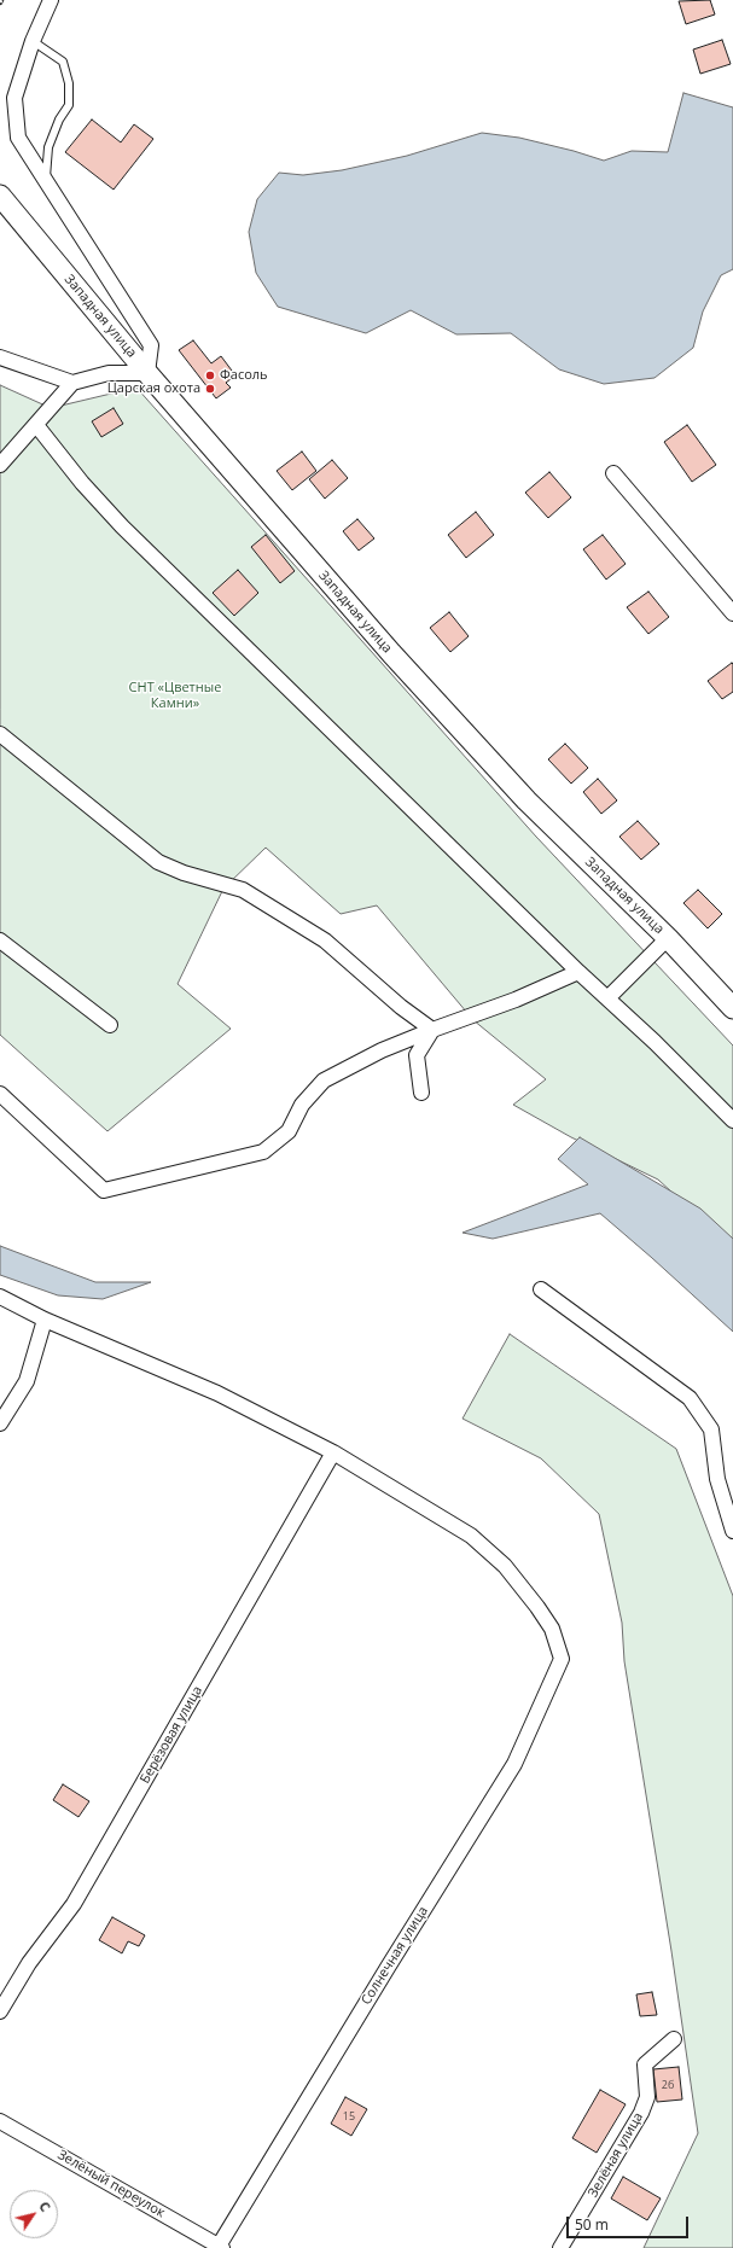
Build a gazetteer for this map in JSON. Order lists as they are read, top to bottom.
{
  "streets": {
    "main road": ["Западная улица"],
    "street": [
      "Берёзовая улица",
      "Солнечная улица",
      "Зелёная улица",
      "Зелёный переулок"
    ]
  },
  "crossings": [
    ["Берёзовая улица", "Солнечная улица"],
    ["Солнечная улица", "Зелёный переулок"]
  ],
  "parks": ["СНТ «Цветные Камни»"],
  "places": ["Фасоль", "Царская охота"],
  "house_numbers": ["2б", "15"],
  "scale_bar": "50 m",
  "north": "top right"
}
